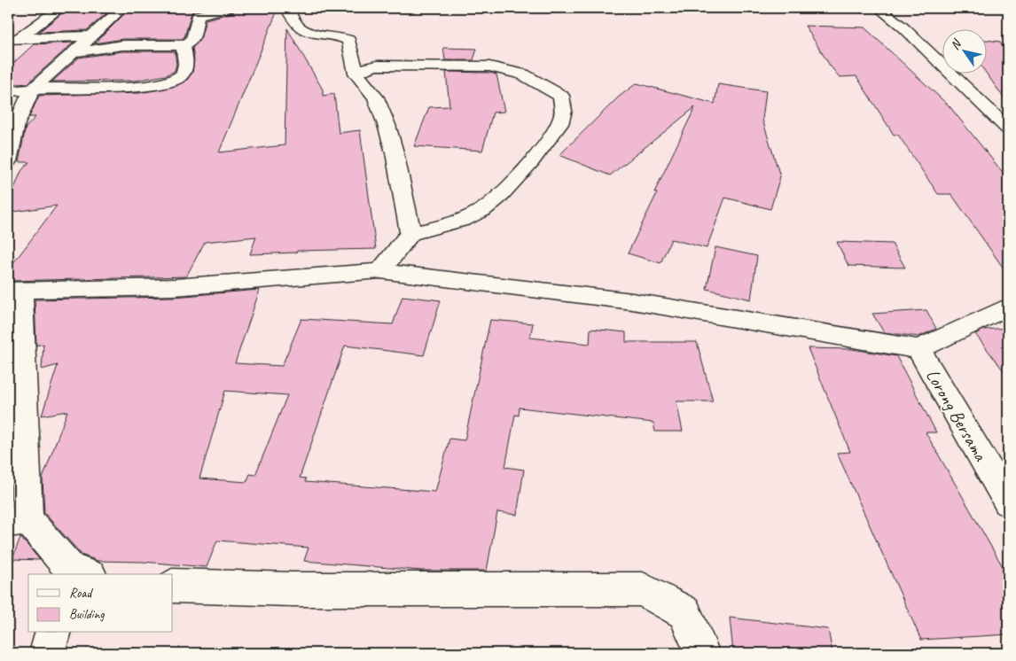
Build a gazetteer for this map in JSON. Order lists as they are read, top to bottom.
{
  "streets": {
    "street": ["Lorong Bersama"]
  },
  "legend": ["Road", "Building"],
  "north": "top left"
}
